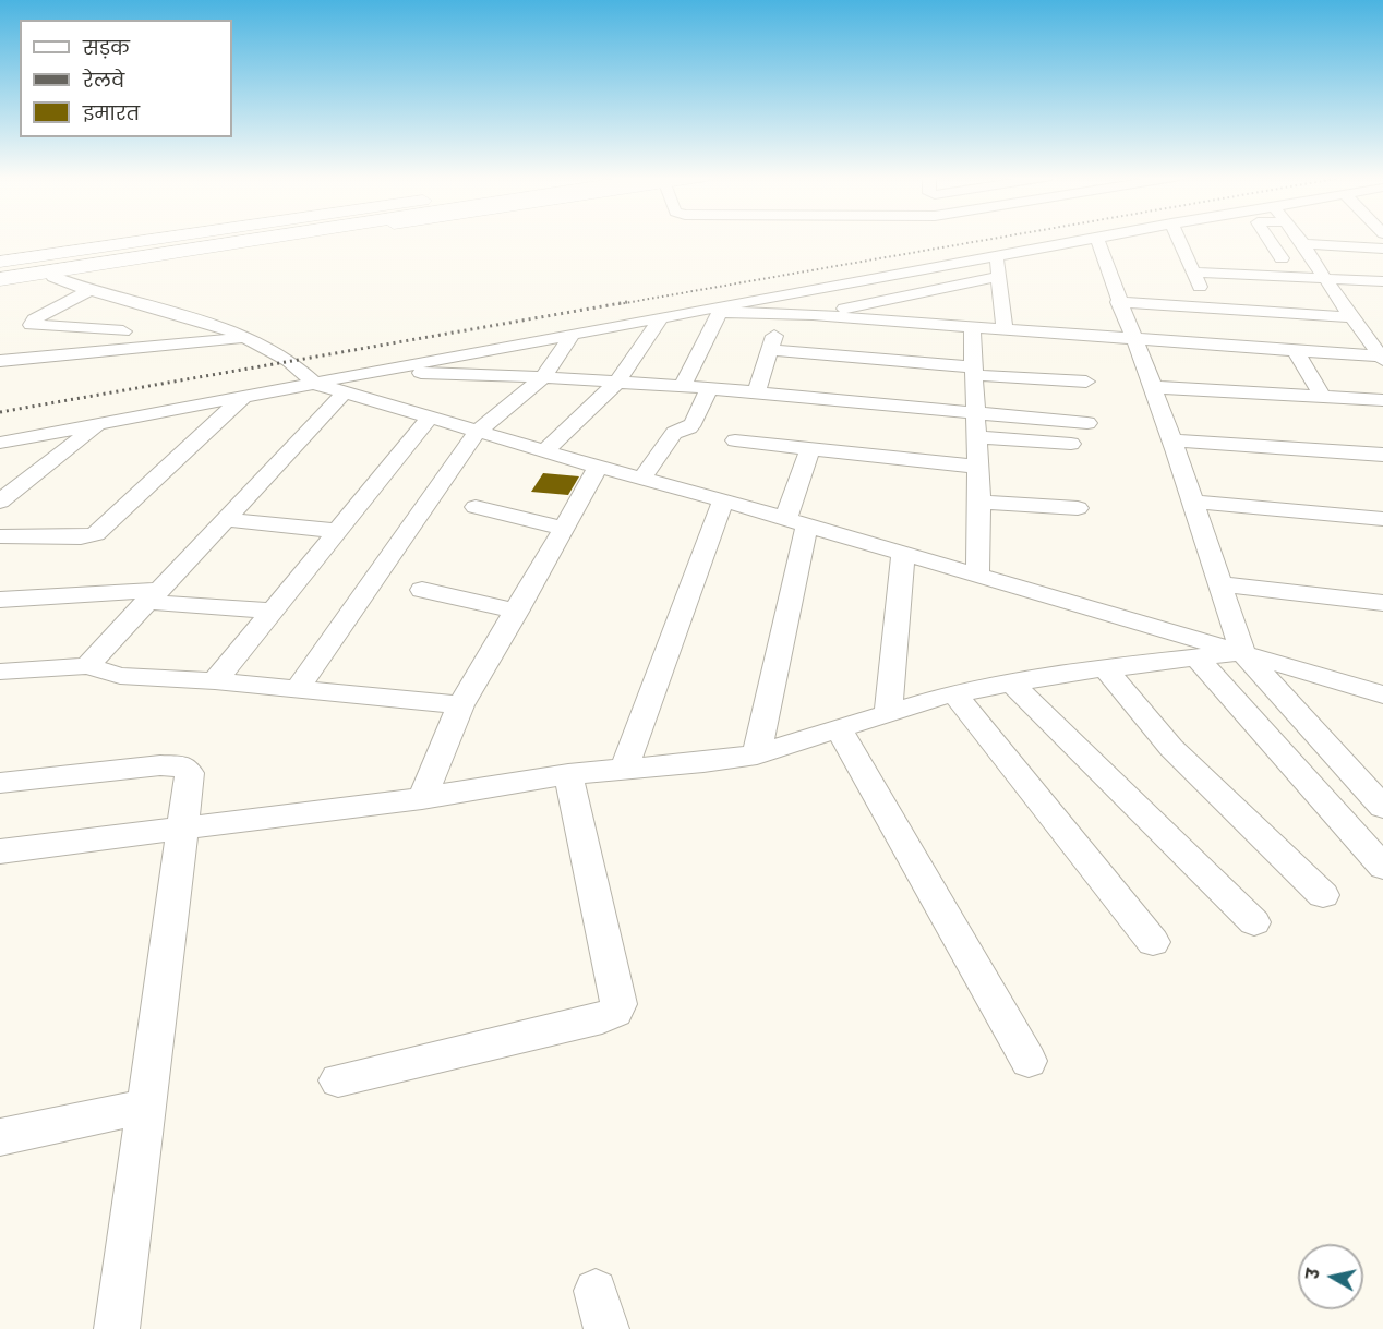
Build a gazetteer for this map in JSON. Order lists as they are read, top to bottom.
{
  "legend": ["सड़क", "रेलवे", "इमारत"],
  "north": "left"
}
